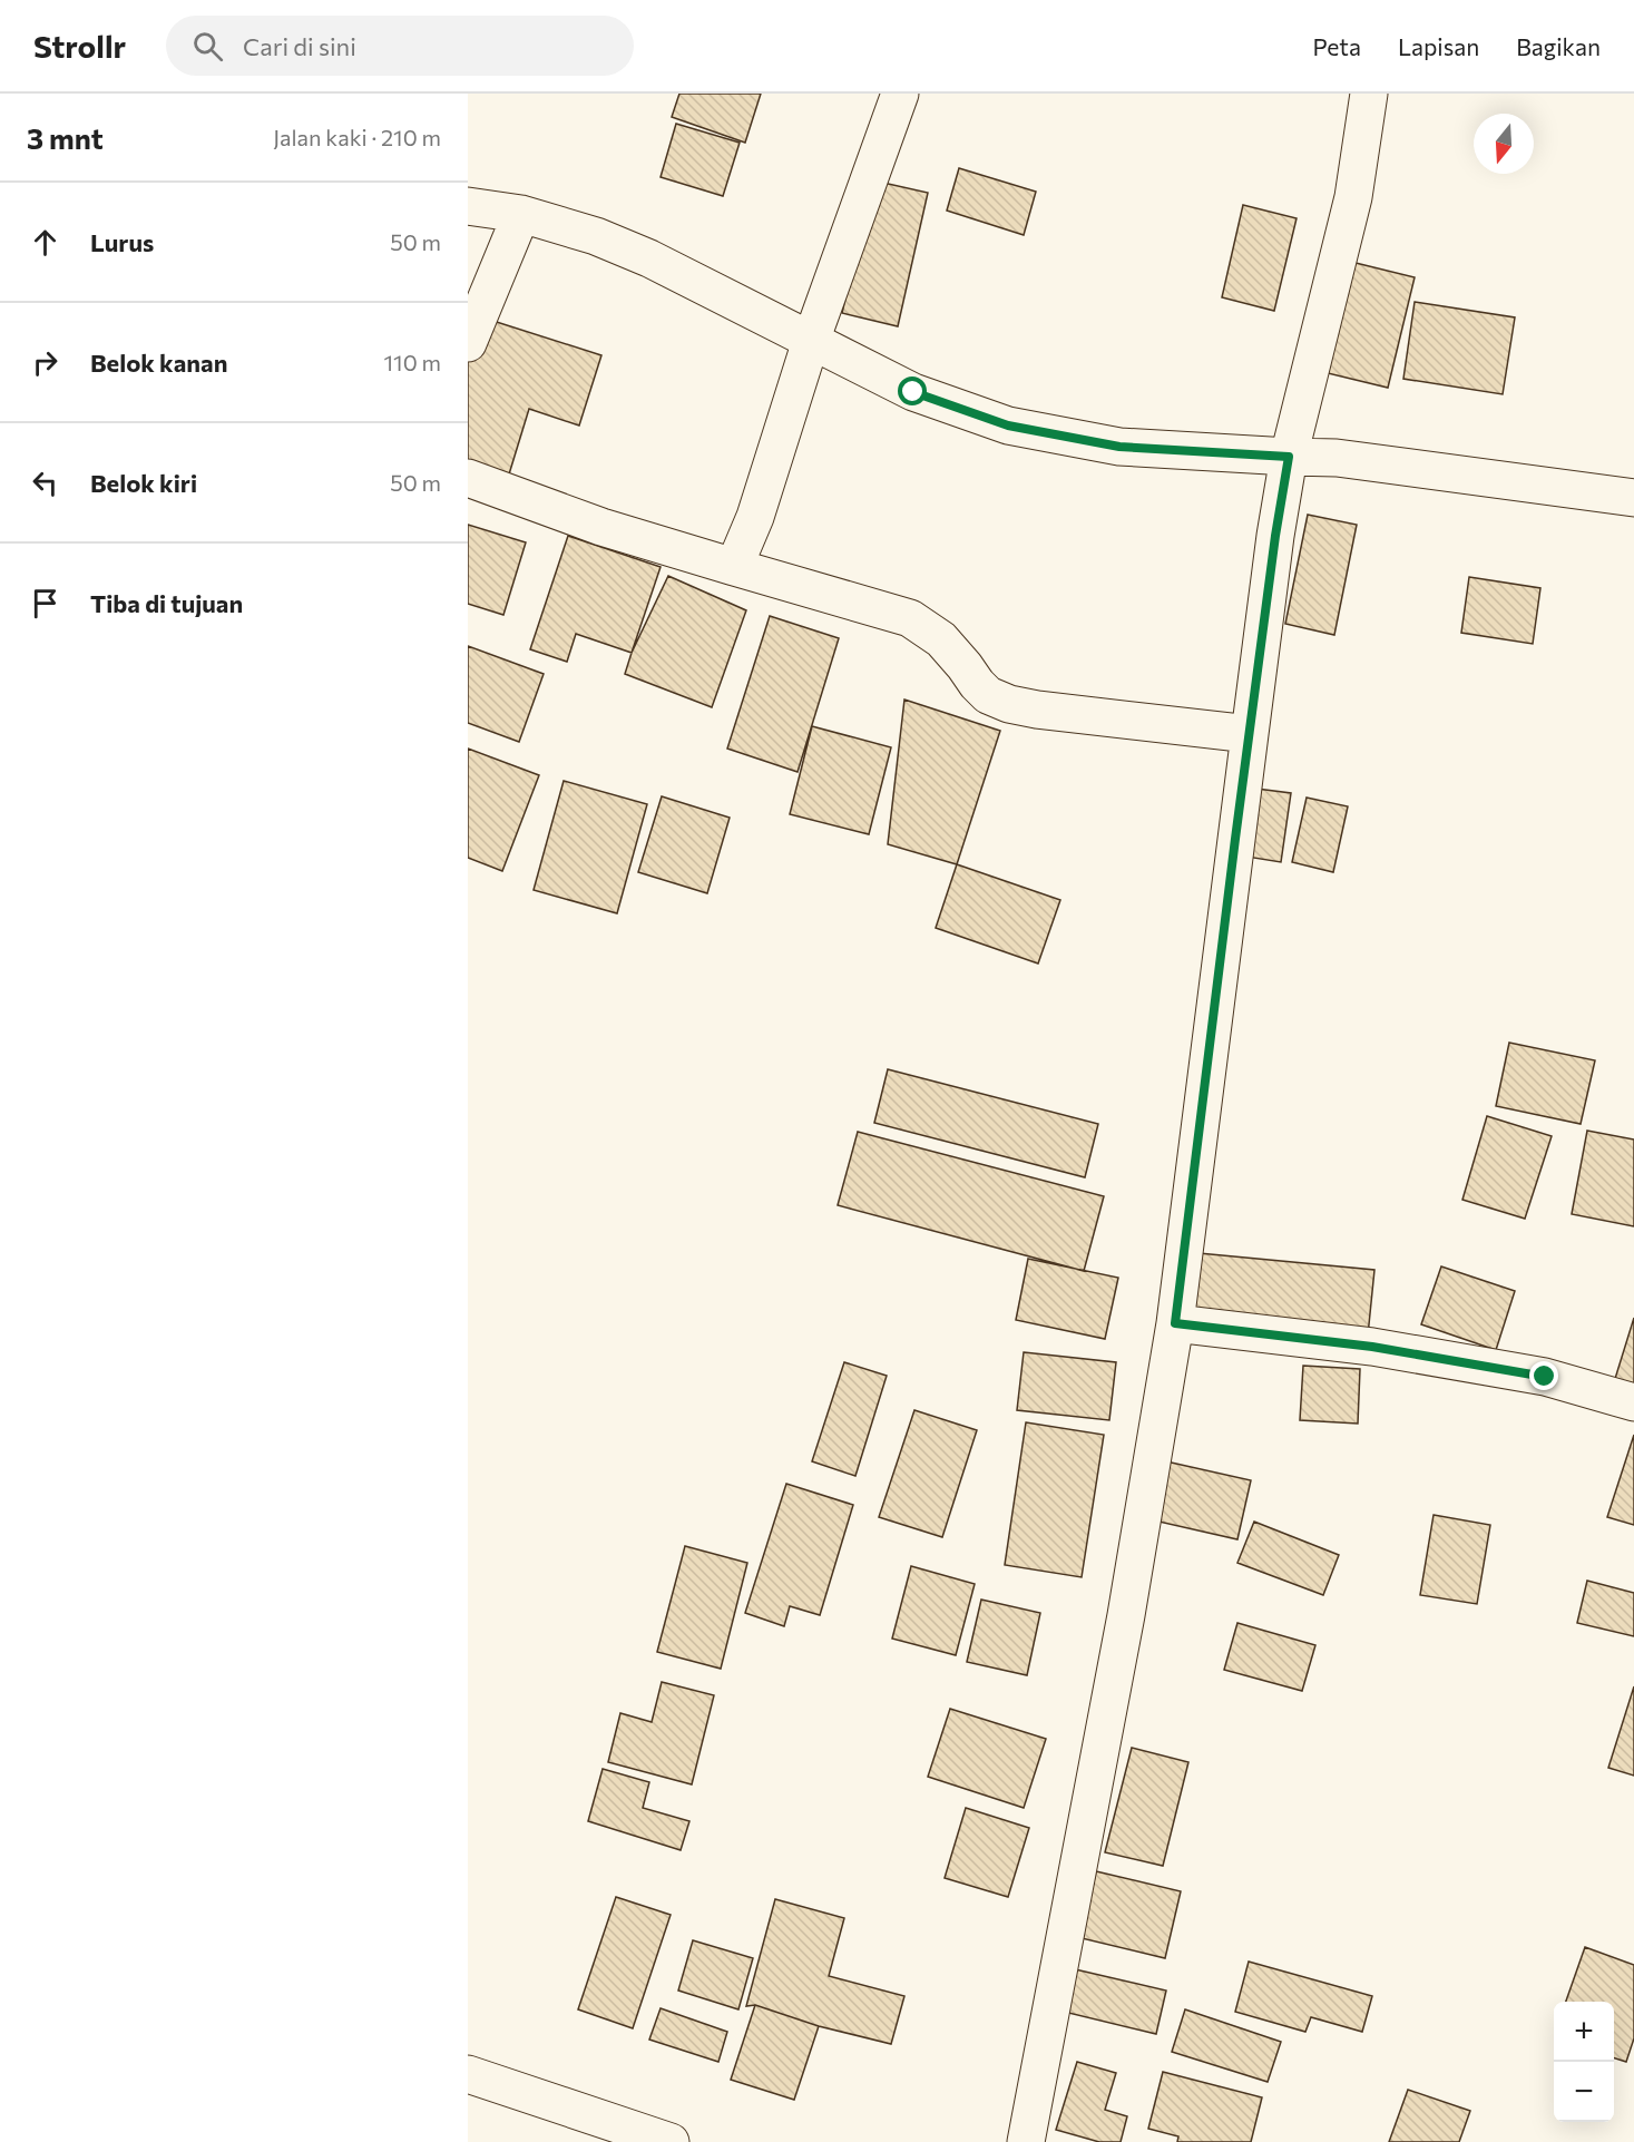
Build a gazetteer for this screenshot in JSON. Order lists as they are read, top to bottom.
{
  "north": "bottom",
  "page": {
    "header": "Strollr",
    "search": "Cari di sini",
    "nav": ["Peta", "Lapisan", "Bagikan"],
    "heading": ["3 mnt", "Jalan kaki · 210 m"],
    "list": [
      ["Lurus", "50 m"],
      ["Belok kanan", "110 m"],
      ["Belok kiri", "50 m"],
      "Tiba di tujuan"
    ],
    "map_buttons": ["+", "−"]
  }
}
